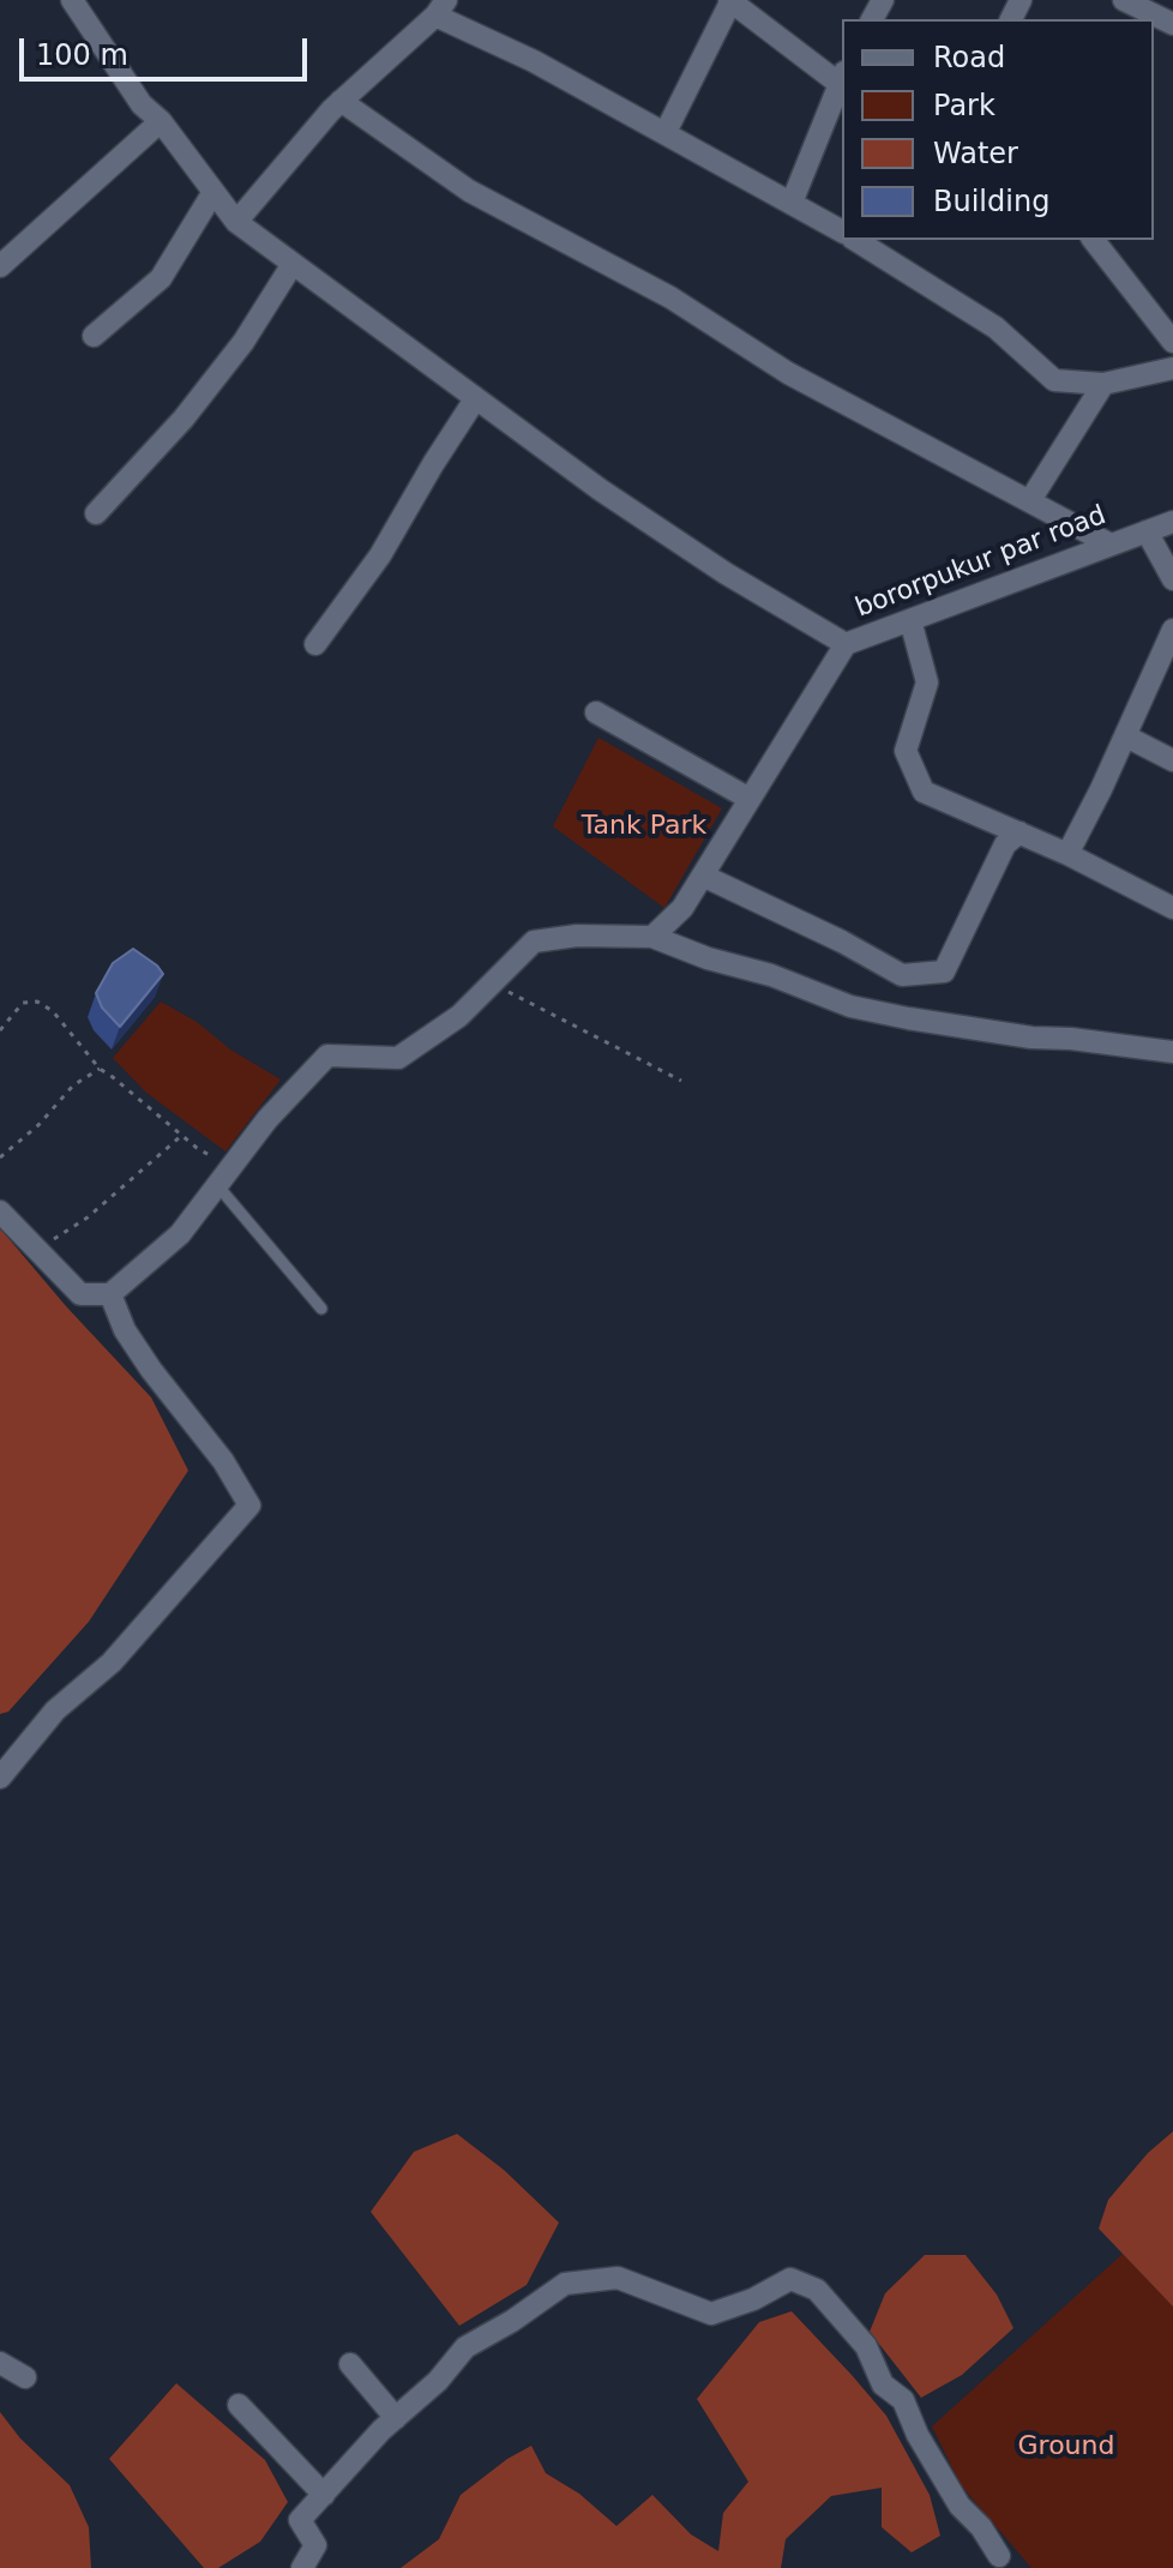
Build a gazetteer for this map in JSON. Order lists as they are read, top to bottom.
{
  "streets": {
    "street": ["bororpukur par road"]
  },
  "parks": ["Tank Park", "Ground"],
  "legend": [
    "Road",
    "Park",
    "Water",
    "Building"
  ],
  "scale_bar": "100 m"
}
